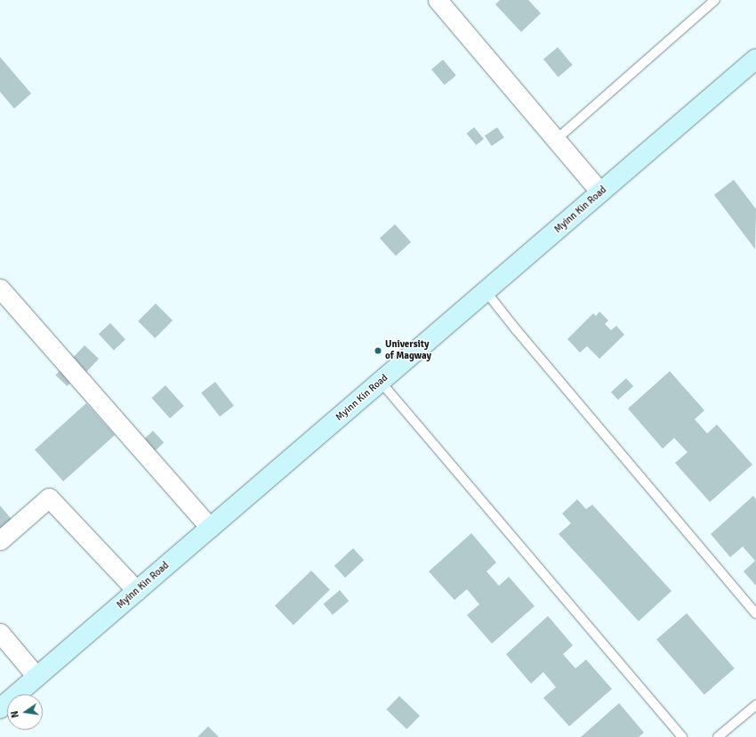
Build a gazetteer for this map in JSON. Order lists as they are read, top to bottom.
{
  "streets": {
    "street": ["Myinn Kin Road"]
  },
  "places": ["University of Magway"],
  "north": "left"
}
